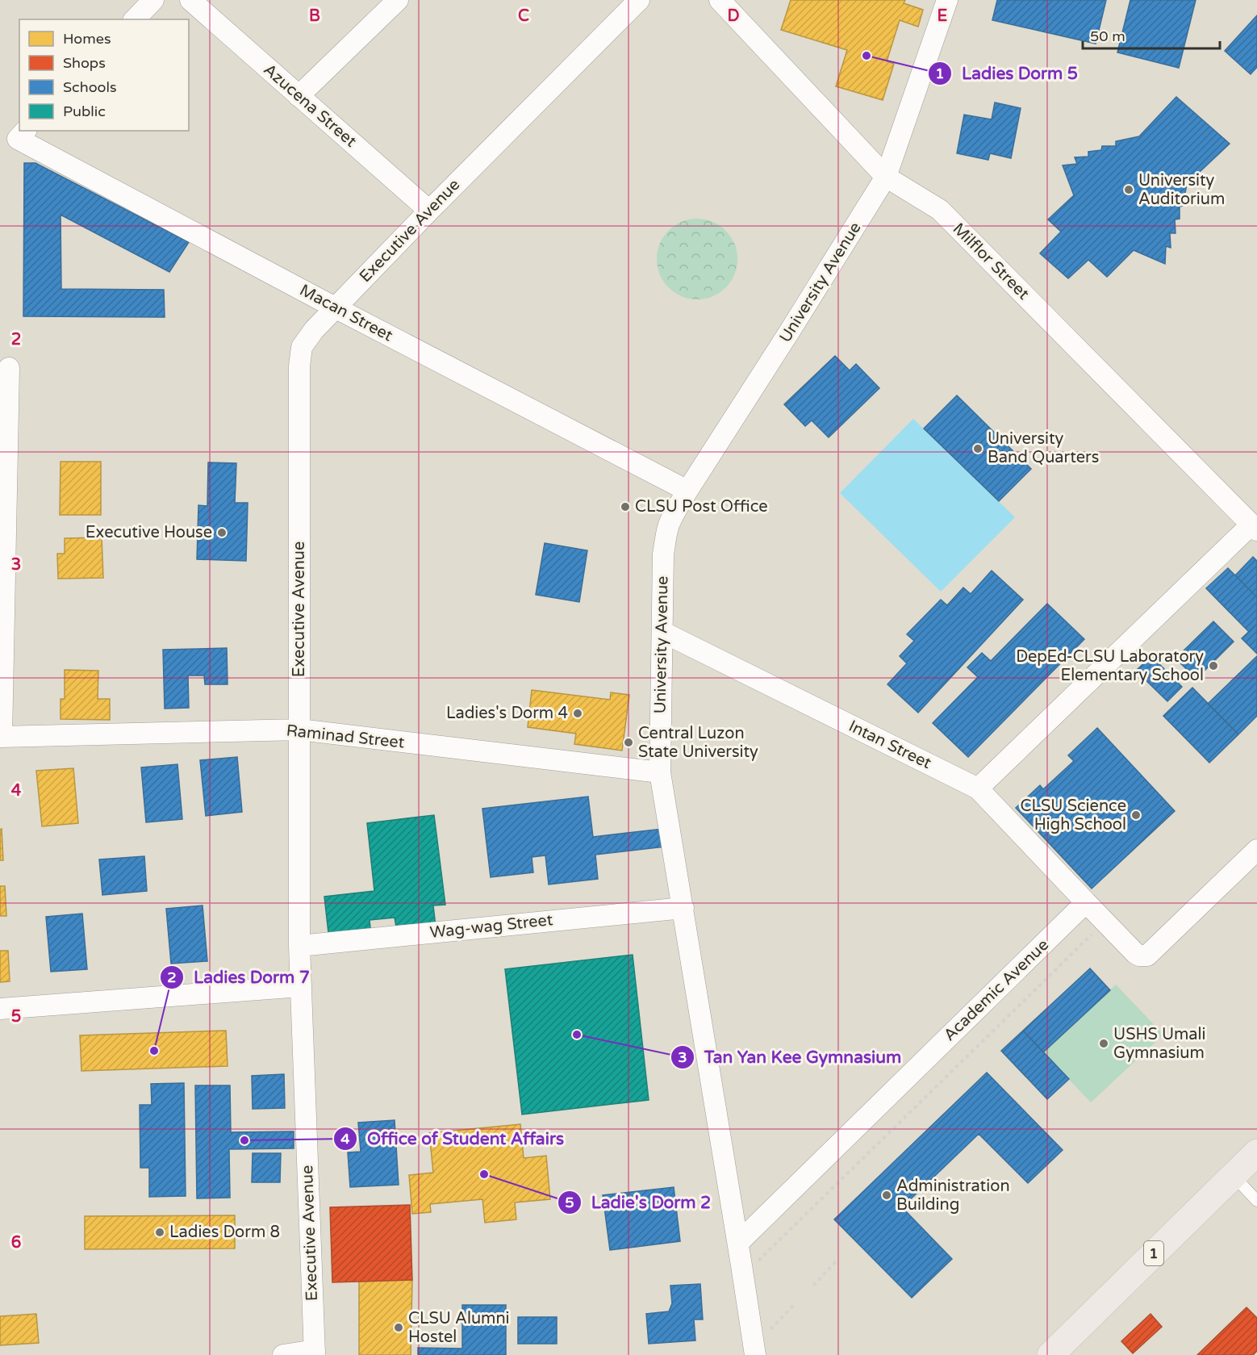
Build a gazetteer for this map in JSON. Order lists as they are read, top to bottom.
{
  "streets": {
    "highway": ["1"],
    "street": [
      "Azucena Street",
      "Executive Avenue",
      "Milflor Street",
      "University Avenue",
      "Macan Street",
      "Raminad Street",
      "Intan Street",
      "Wag-wag Street",
      "Academic Avenue"
    ]
  },
  "crossings": [
    ["Azucena Street", "Executive Avenue"],
    ["Executive Avenue", "Macan Street"],
    ["Executive Avenue", "Raminad Street"],
    ["Executive Avenue", "Wag-wag Street"],
    ["Milflor Street", "University Avenue"],
    ["University Avenue", "Macan Street"],
    ["University Avenue", "Raminad Street"],
    ["University Avenue", "Intan Street"],
    ["University Avenue", "Wag-wag Street"],
    ["University Avenue", "Academic Avenue"],
    ["Intan Street", "Academic Avenue"]
  ],
  "places": [
    "Ladies Dorm 5",
    "University Auditorium",
    "University Band Quarters",
    "CLSU Post Office",
    "Executive House",
    "DepEd-CLSU Laboratory Elementary School",
    "Ladies's Dorm 4",
    "Central Luzon State University",
    "CLSU Science High School",
    "Tan Yan Kee Gymnasium",
    "USHS Umali Gymnasium",
    "Ladies Dorm 7",
    "Office of Student Affairs",
    "Ladie's Dorm 2",
    "Administration Building",
    "Ladies Dorm 8",
    "CLSU Alumni Hostel"
  ],
  "legend": [
    "Homes",
    "Shops",
    "Schools",
    "Public"
  ],
  "scale_bar": "50 m",
  "grid": {
    "columns": [
      "B",
      "C",
      "D",
      "E"
    ],
    "rows": [
      "2",
      "3",
      "4",
      "5",
      "6"
    ]
  }
}
